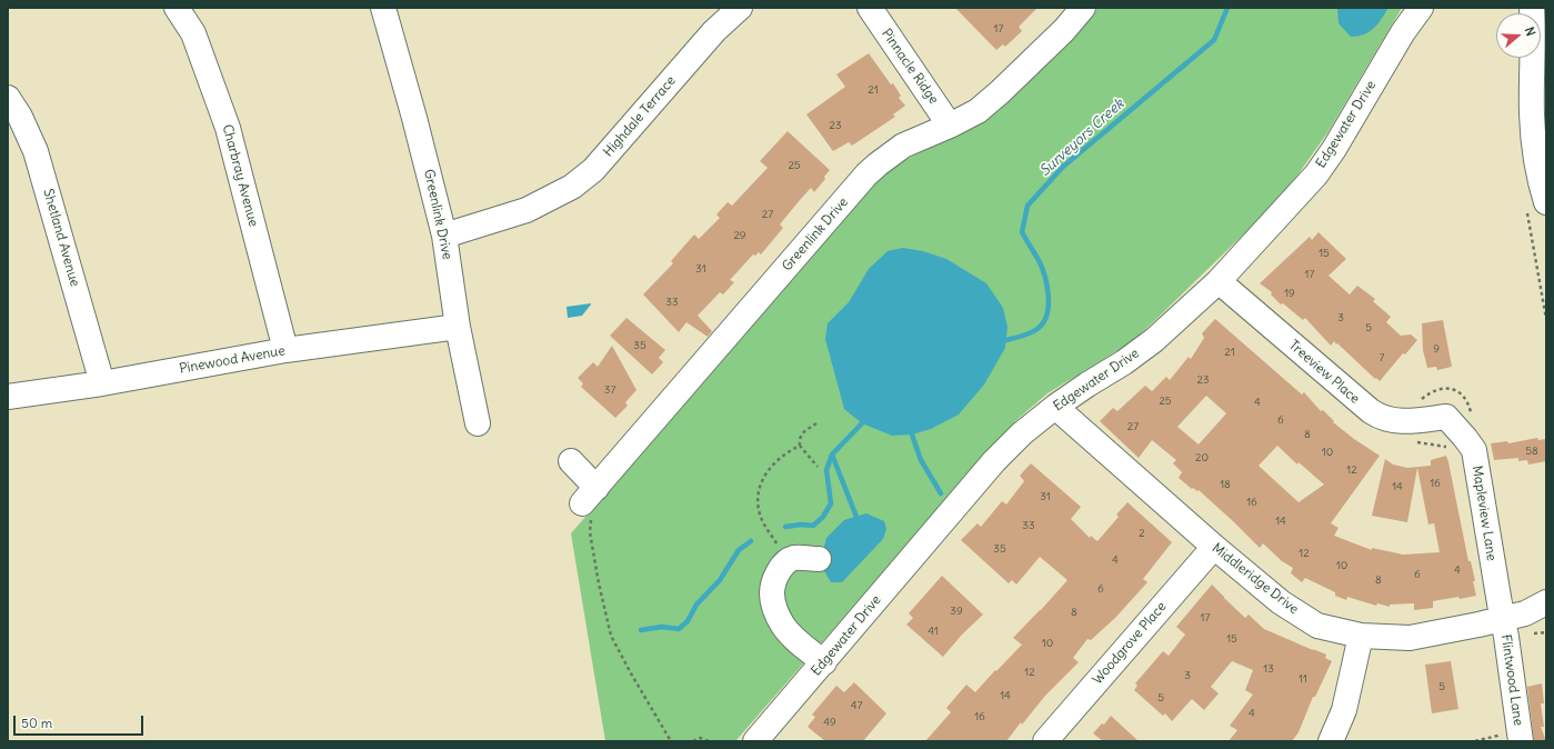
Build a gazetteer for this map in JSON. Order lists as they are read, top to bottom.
{
  "streets": {
    "street": [
      "Pinnacle Ridge",
      "Highdale Terrace",
      "Edgewater Drive",
      "Charbray Avenue",
      "Greenlink Drive",
      "Shetland Avenue",
      "Pinewood Avenue",
      "Treeview Place",
      "Mapleview Lane",
      "Middleridge Drive",
      "Woodgrove Place",
      "Flintwood Lane"
    ]
  },
  "crossings": [
    ["Pinnacle Ridge", "Greenlink Drive"],
    ["Highdale Terrace", "Greenlink Drive"],
    ["Edgewater Drive", "Treeview Place"],
    ["Edgewater Drive", "Middleridge Drive"],
    ["Charbray Avenue", "Pinewood Avenue"],
    ["Greenlink Drive", "Pinewood Avenue"],
    ["Shetland Avenue", "Pinewood Avenue"],
    ["Treeview Place", "Mapleview Lane"],
    ["Mapleview Lane", "Middleridge Drive"],
    ["Mapleview Lane", "Flintwood Lane"],
    ["Middleridge Drive", "Woodgrove Place"],
    ["Middleridge Drive", "Flintwood Lane"]
  ],
  "water": ["Surveyors Creek"],
  "house_numbers": [
    "17",
    "21",
    "23",
    "25",
    "27",
    "29",
    "15",
    "31",
    "17",
    "19",
    "33",
    "3",
    "5",
    "35",
    "9",
    "21",
    "7",
    "23",
    "37",
    "25",
    "4",
    "6",
    "27",
    "8",
    "58",
    "10",
    "20",
    "12",
    "16",
    "18",
    "14",
    "31",
    "16",
    "14",
    "33",
    "2",
    "35",
    "12",
    "4",
    "10",
    "4",
    "6",
    "8",
    "6",
    "39",
    "8",
    "17",
    "41",
    "15",
    "10",
    "13",
    "12",
    "3",
    "11",
    "5",
    "14",
    "5",
    "47",
    "4",
    "16",
    "49"
  ],
  "scale_bar": "50 m",
  "north": "right"
}
